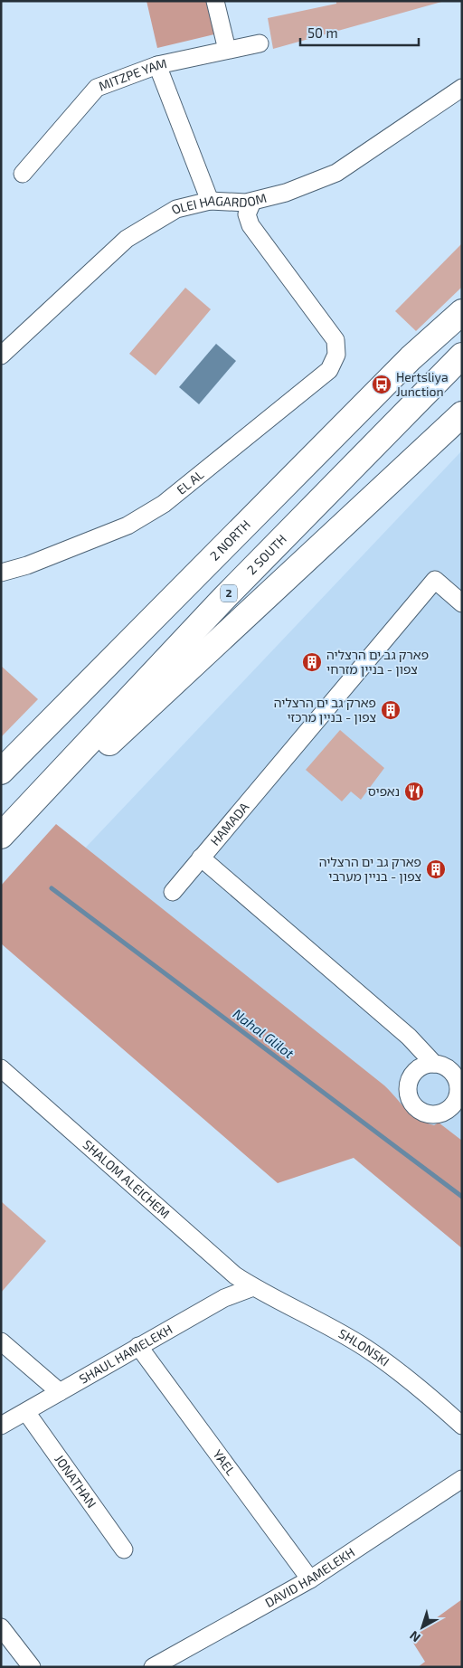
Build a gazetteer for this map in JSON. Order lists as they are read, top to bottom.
{
  "streets": {
    "highway": ["2 NORTH", "2 SOUTH", "2"],
    "street": [
      "MITZPE YAM",
      "OLEI HAGARDOM",
      "EL AL",
      "HAMADA",
      "SHALOM ALEICHEM",
      "SHLONSKI",
      "SHAUL HAMELEKH",
      "YAEL",
      "JONATHAN",
      "DAVID HAMELEKH"
    ]
  },
  "crossings": [
    ["OLEI HAGARDOM", "EL AL"],
    ["SHALOM ALEICHEM", "SHLONSKI"],
    ["SHALOM ALEICHEM", "SHAUL HAMELEKH"],
    ["SHLONSKI", "SHAUL HAMELEKH"],
    ["SHAUL HAMELEKH", "YAEL"],
    ["SHAUL HAMELEKH", "JONATHAN"],
    ["YAEL", "DAVID HAMELEKH"]
  ],
  "water": ["Nahal Glilot"],
  "places": {
    "bus stop": ["Hertsliya Junction"],
    "building": ["פארק גב ים הרצליה צפון - בניין מזרחי", "פארק גב ים הרצליה צפון - בניין מרכזי", "פארק גב ים הרצליה צפון - בניין מערבי"],
    "restaurant": ["נאפיס"]
  },
  "scale_bar": "50 m",
  "north": "bottom left"
}
